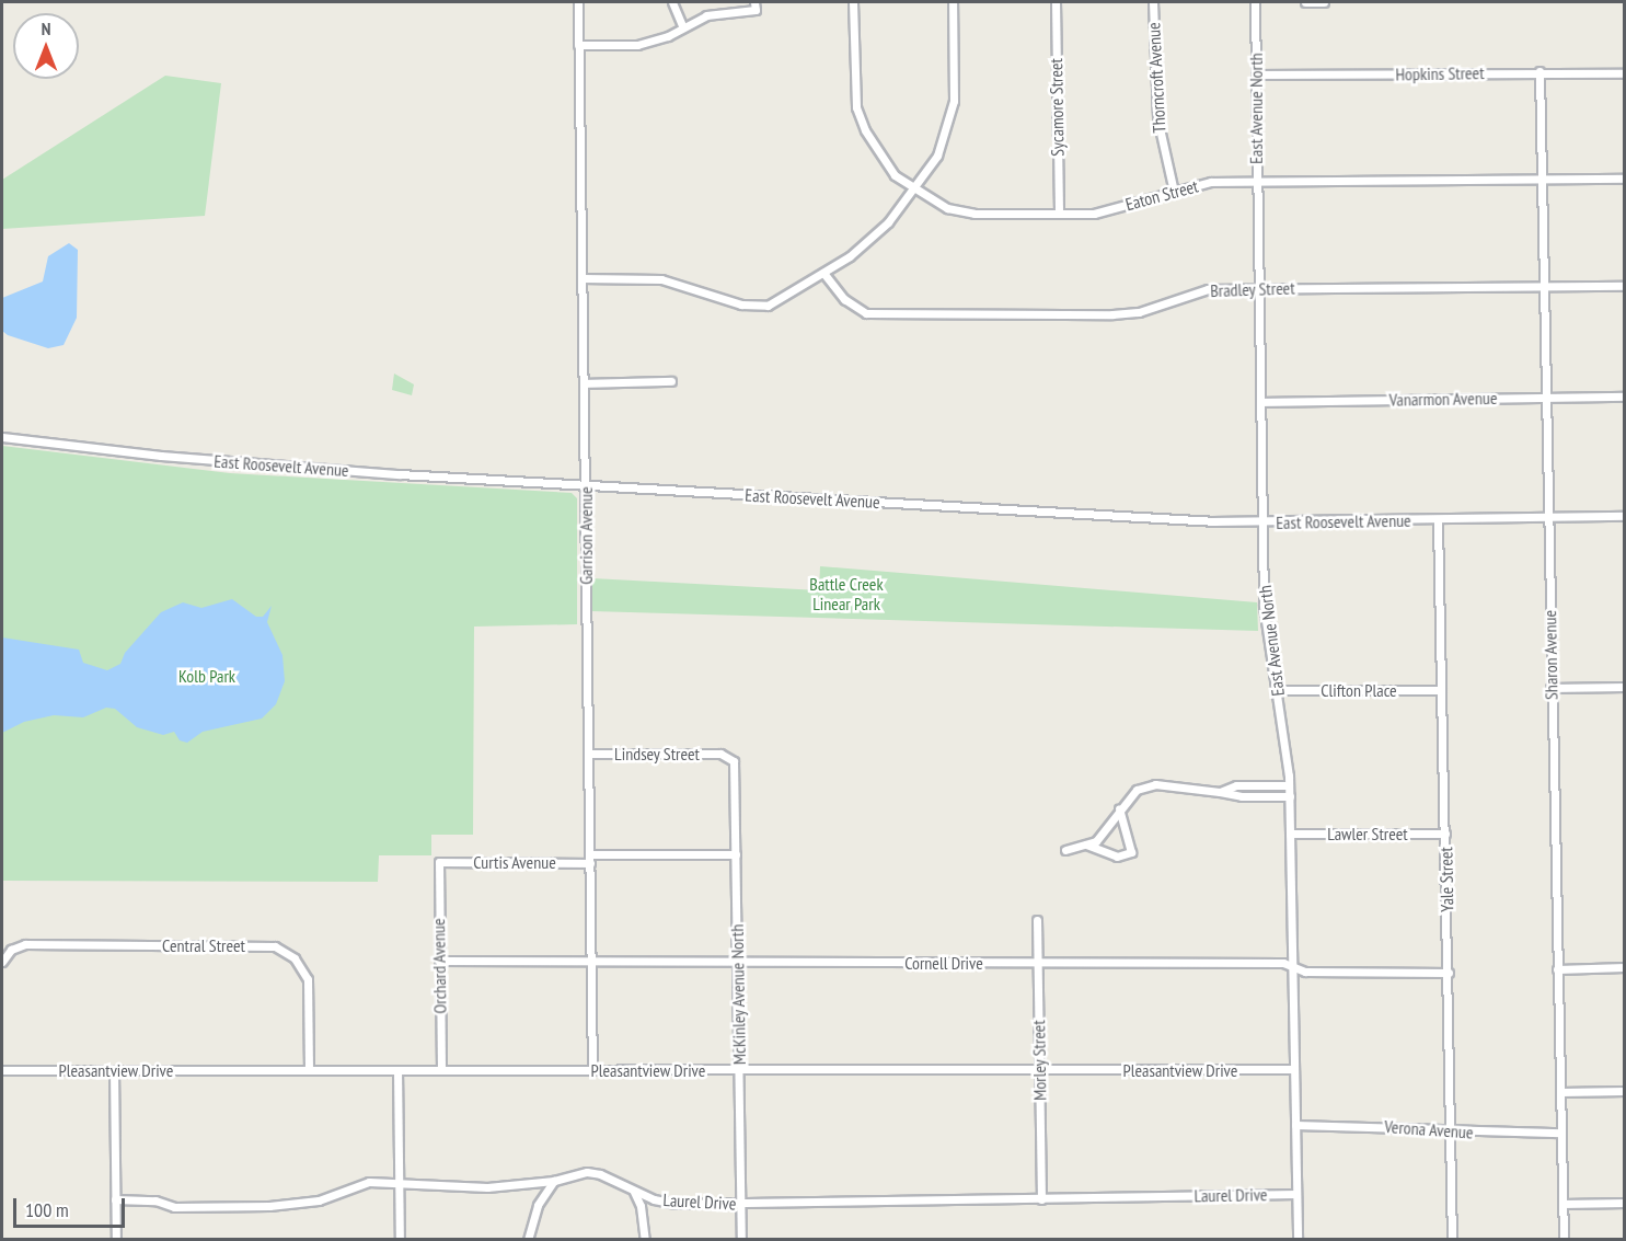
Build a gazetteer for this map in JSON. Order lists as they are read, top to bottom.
{
  "streets": {
    "street": [
      "Hopkins Street",
      "Thorncroft Avenue",
      "Sycamore Street",
      "East Avenue North",
      "Eaton Street",
      "Bradley Street",
      "Vanarmon Avenue",
      "East Roosevelt Avenue",
      "Garrison Avenue",
      "Sharon Avenue",
      "Clifton Place",
      "Lindsey Street",
      "Lawler Street",
      "Curtis Avenue",
      "Yale Street",
      "Central Street",
      "Cornell Drive",
      "Orchard Avenue",
      "McKinley Avenue North",
      "Morley Street",
      "Pleasantview Drive",
      "Verona Avenue",
      "Laurel Drive"
    ]
  },
  "crossings": [
    ["Hopkins Street", "East Avenue North"],
    ["Hopkins Street", "Sharon Avenue"],
    ["Thorncroft Avenue", "Eaton Street"],
    ["Sycamore Street", "Eaton Street"],
    ["East Avenue North", "Eaton Street"],
    ["East Avenue North", "Bradley Street"],
    ["East Avenue North", "Vanarmon Avenue"],
    ["East Avenue North", "East Roosevelt Avenue"],
    ["East Avenue North", "Clifton Place"],
    ["East Avenue North", "Lawler Street"],
    ["East Avenue North", "Cornell Drive"],
    ["East Avenue North", "Pleasantview Drive"],
    ["East Avenue North", "Verona Avenue"],
    ["East Avenue North", "Laurel Drive"],
    ["Eaton Street", "Sharon Avenue"],
    ["Bradley Street", "Sharon Avenue"],
    ["Vanarmon Avenue", "Sharon Avenue"],
    ["East Roosevelt Avenue", "Garrison Avenue"],
    ["East Roosevelt Avenue", "Sharon Avenue"],
    ["East Roosevelt Avenue", "Yale Street"],
    ["Garrison Avenue", "Lindsey Street"],
    ["Garrison Avenue", "Curtis Avenue"],
    ["Garrison Avenue", "Cornell Drive"],
    ["Garrison Avenue", "Pleasantview Drive"],
    ["Sharon Avenue", "Verona Avenue"],
    ["Clifton Place", "Yale Street"],
    ["Lindsey Street", "McKinley Avenue North"],
    ["Lawler Street", "Yale Street"],
    ["Curtis Avenue", "Orchard Avenue"],
    ["Curtis Avenue", "McKinley Avenue North"],
    ["Yale Street", "Cornell Drive"],
    ["Yale Street", "Verona Avenue"],
    ["Central Street", "Pleasantview Drive"],
    ["Cornell Drive", "Orchard Avenue"],
    ["Cornell Drive", "McKinley Avenue North"],
    ["Cornell Drive", "Morley Street"],
    ["Orchard Avenue", "Pleasantview Drive"],
    ["McKinley Avenue North", "Pleasantview Drive"],
    ["McKinley Avenue North", "Laurel Drive"],
    ["Morley Street", "Pleasantview Drive"],
    ["Morley Street", "Laurel Drive"]
  ],
  "parks": ["Battle Creek Linear Park", "Kolb Park"],
  "scale_bar": "100 m",
  "north": "top"
}
